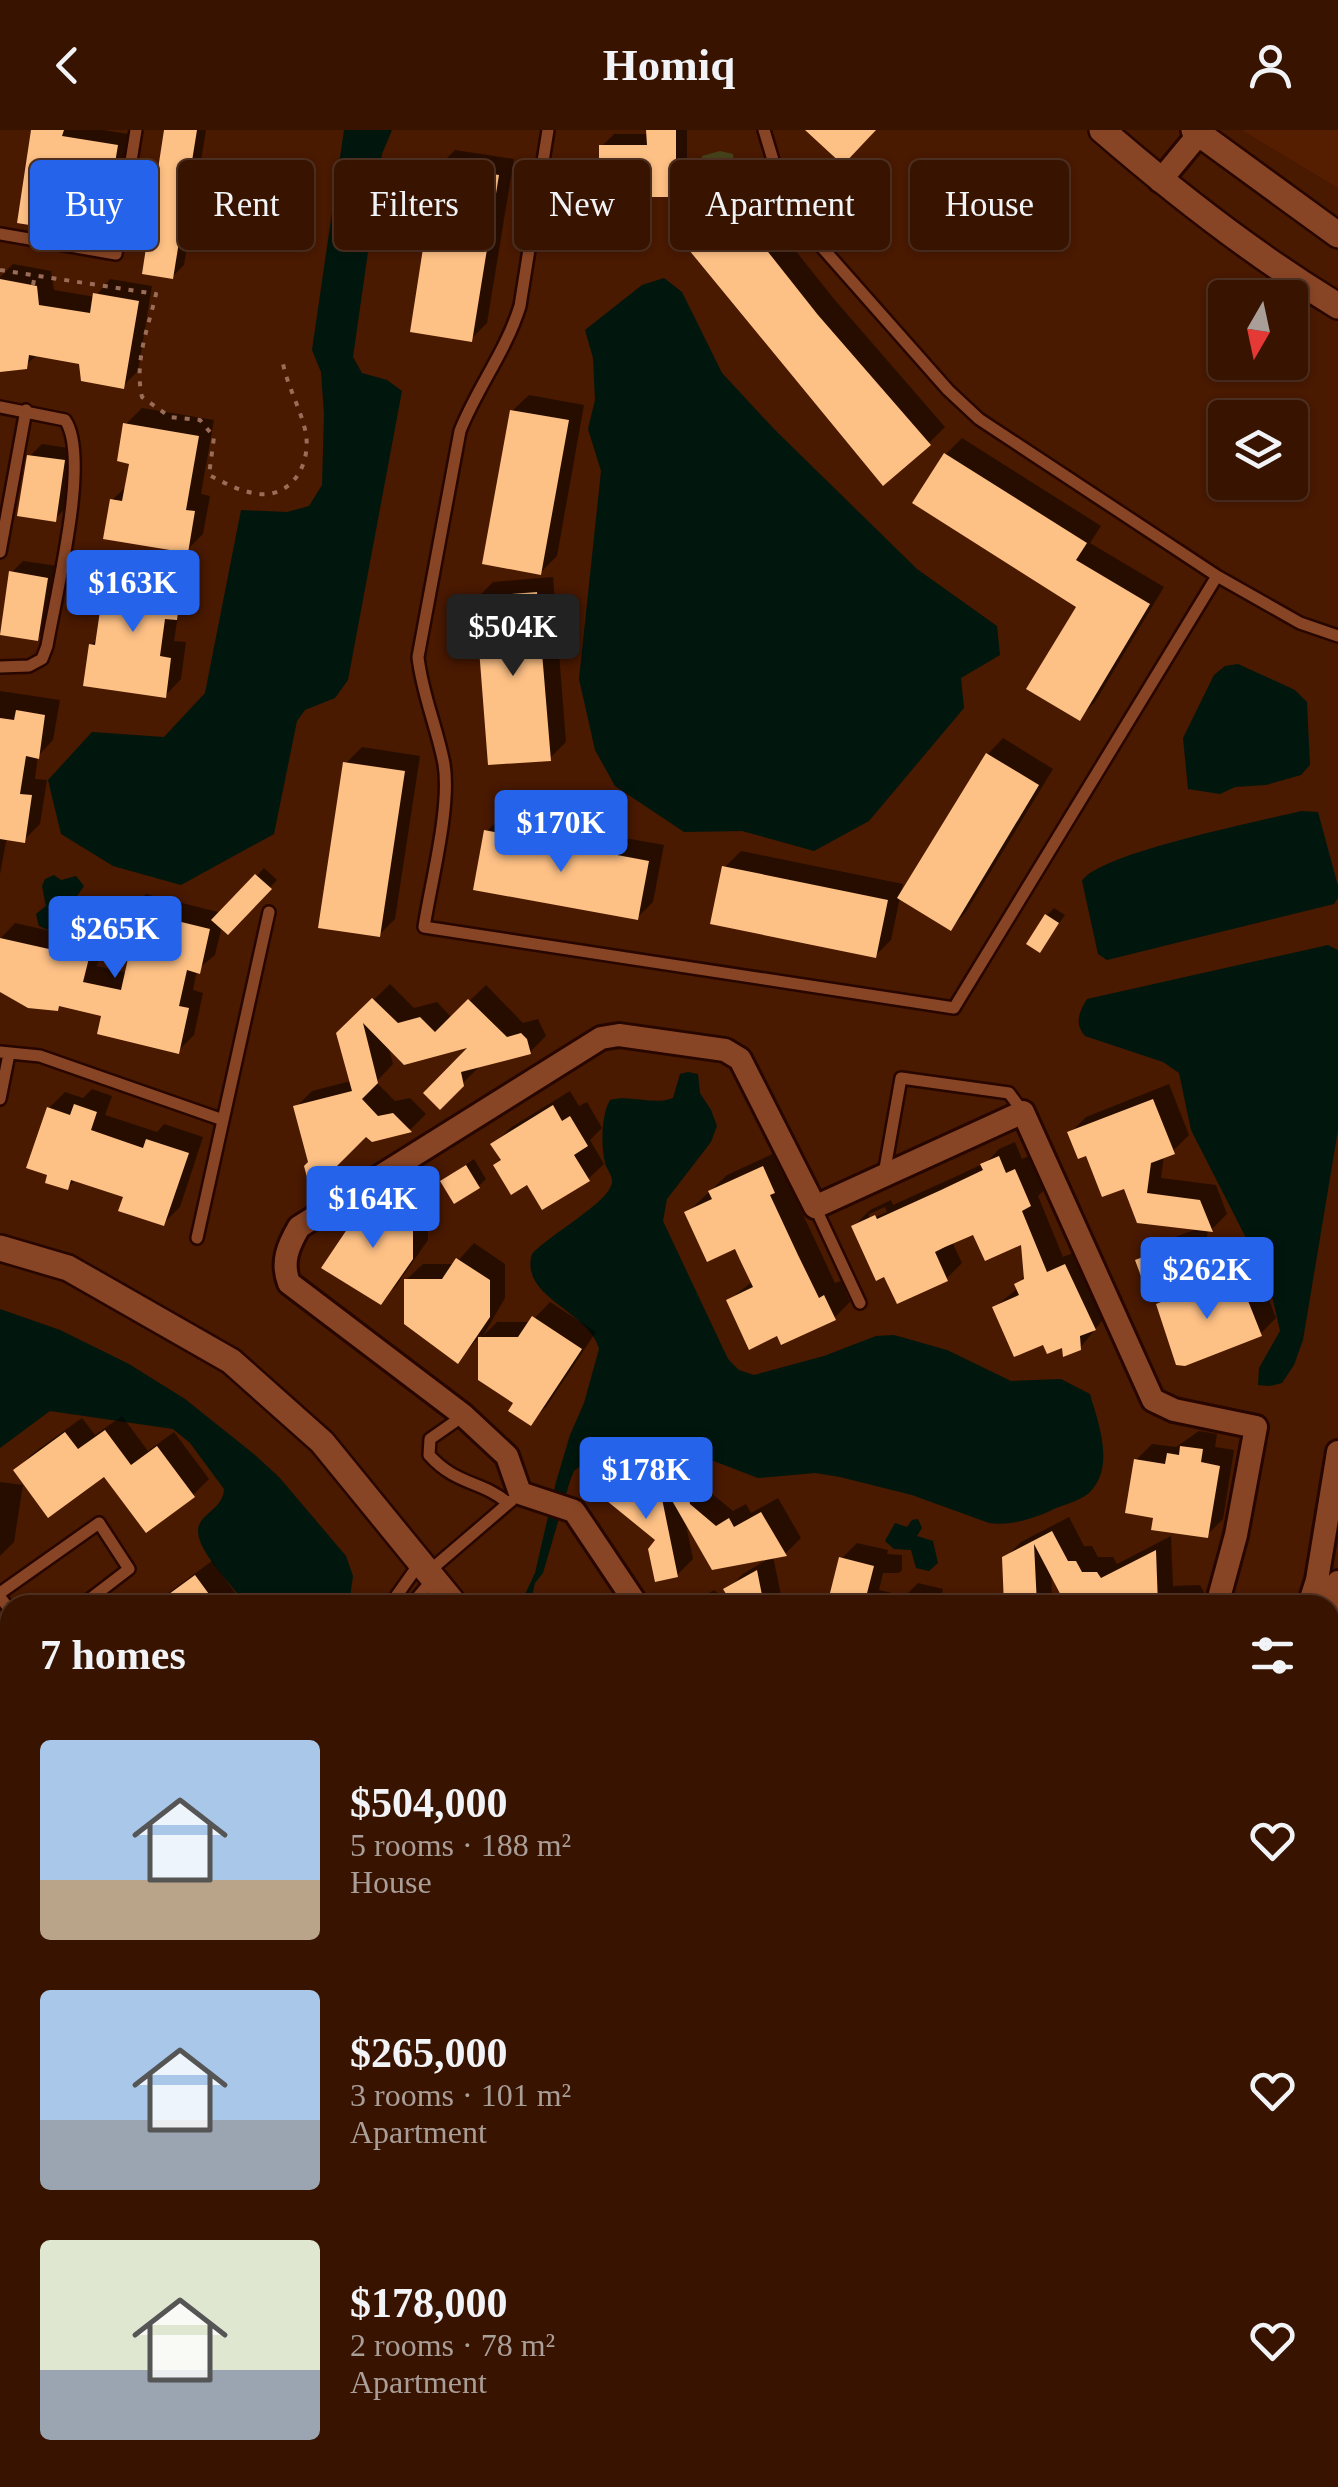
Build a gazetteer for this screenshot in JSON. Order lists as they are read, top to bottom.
{
  "north": "bottom",
  "page": {
    "header": "Homiq",
    "chip": [
      "Buy",
      "Rent",
      "Filters",
      "New",
      "Apartment",
      "House"
    ],
    "price": [
      "$163K",
      "$504K",
      "$170K",
      "$265K",
      "$164K",
      "$262K",
      "$178K"
    ],
    "heading": "7 homes",
    "list": [
      {
        "name": "$504,000",
        "note": "5 rooms · 188 m² · House"
      },
      {
        "name": "$265,000",
        "note": "3 rooms · 101 m² · Apartment"
      },
      {
        "name": "$178,000",
        "note": "2 rooms · 78 m² · Apartment"
      }
    ]
  }
}
